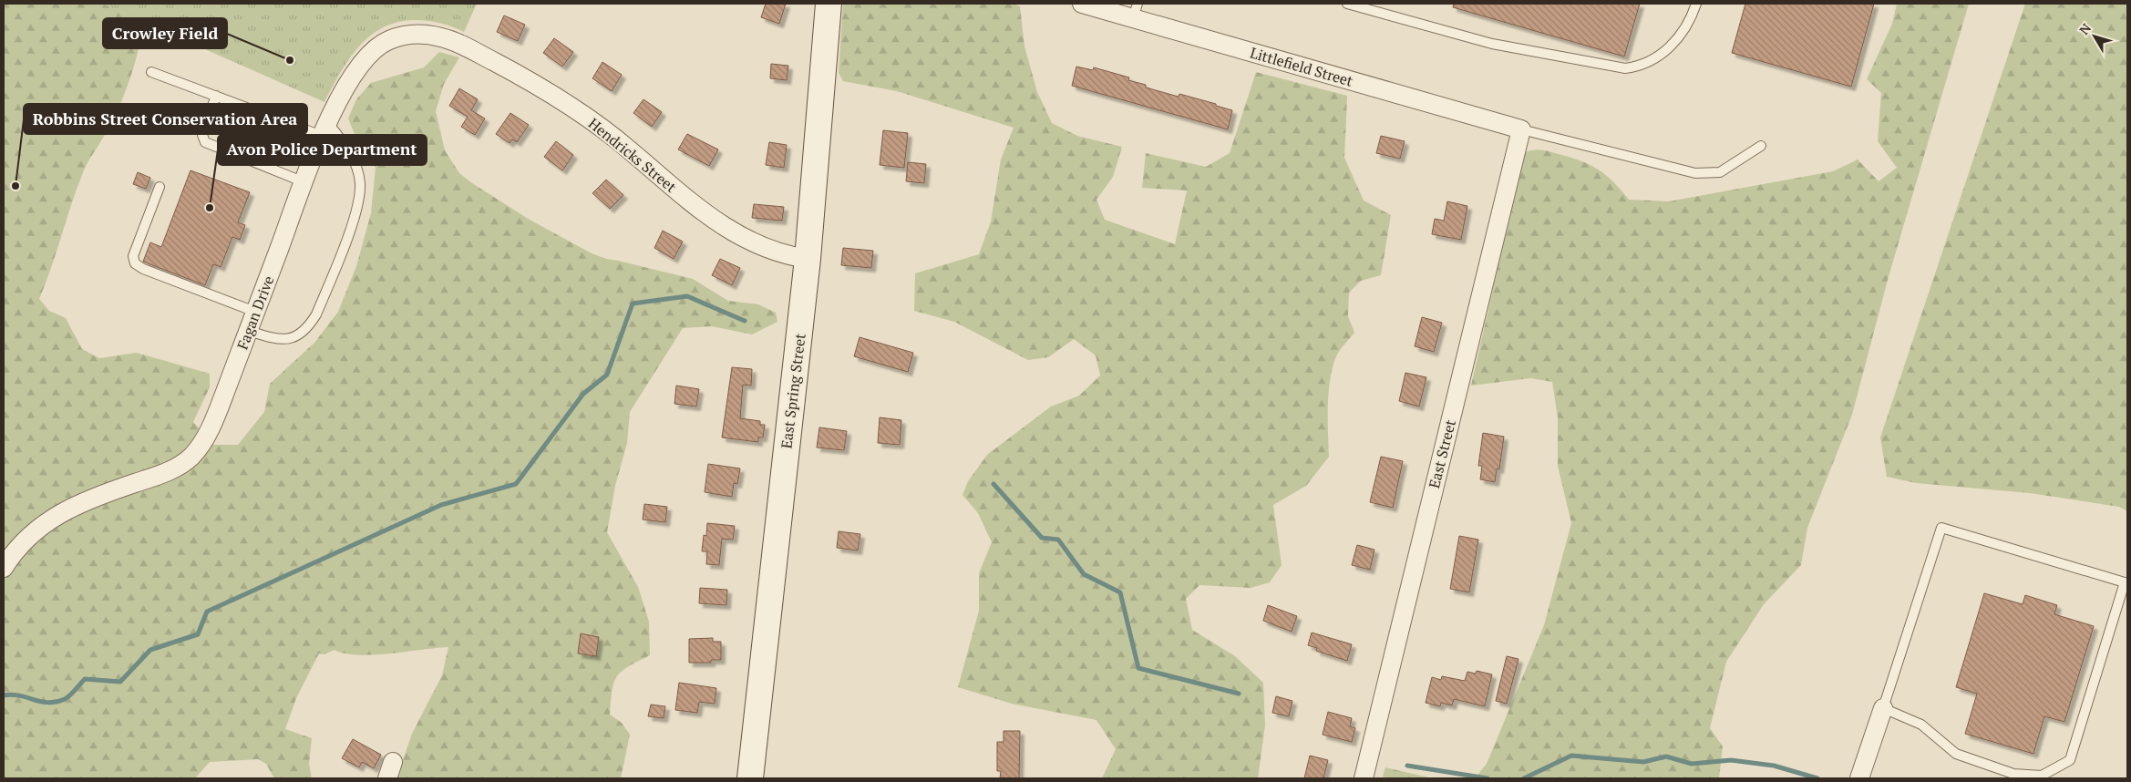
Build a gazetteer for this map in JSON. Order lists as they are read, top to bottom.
{
  "streets": {
    "main road": ["East Spring Street"],
    "street": [
      "Littlefield Street",
      "Hendricks Street",
      "Fagan Drive",
      "East Street"
    ]
  },
  "crossings": [
    ["Littlefield Street", "East Street"],
    ["Hendricks Street", "Fagan Drive"],
    ["Hendricks Street", "East Spring Street"]
  ],
  "places": ["Crowley Field", "Robbins Street Conservation Area", "Avon Police Department"],
  "north": "top left"
}
